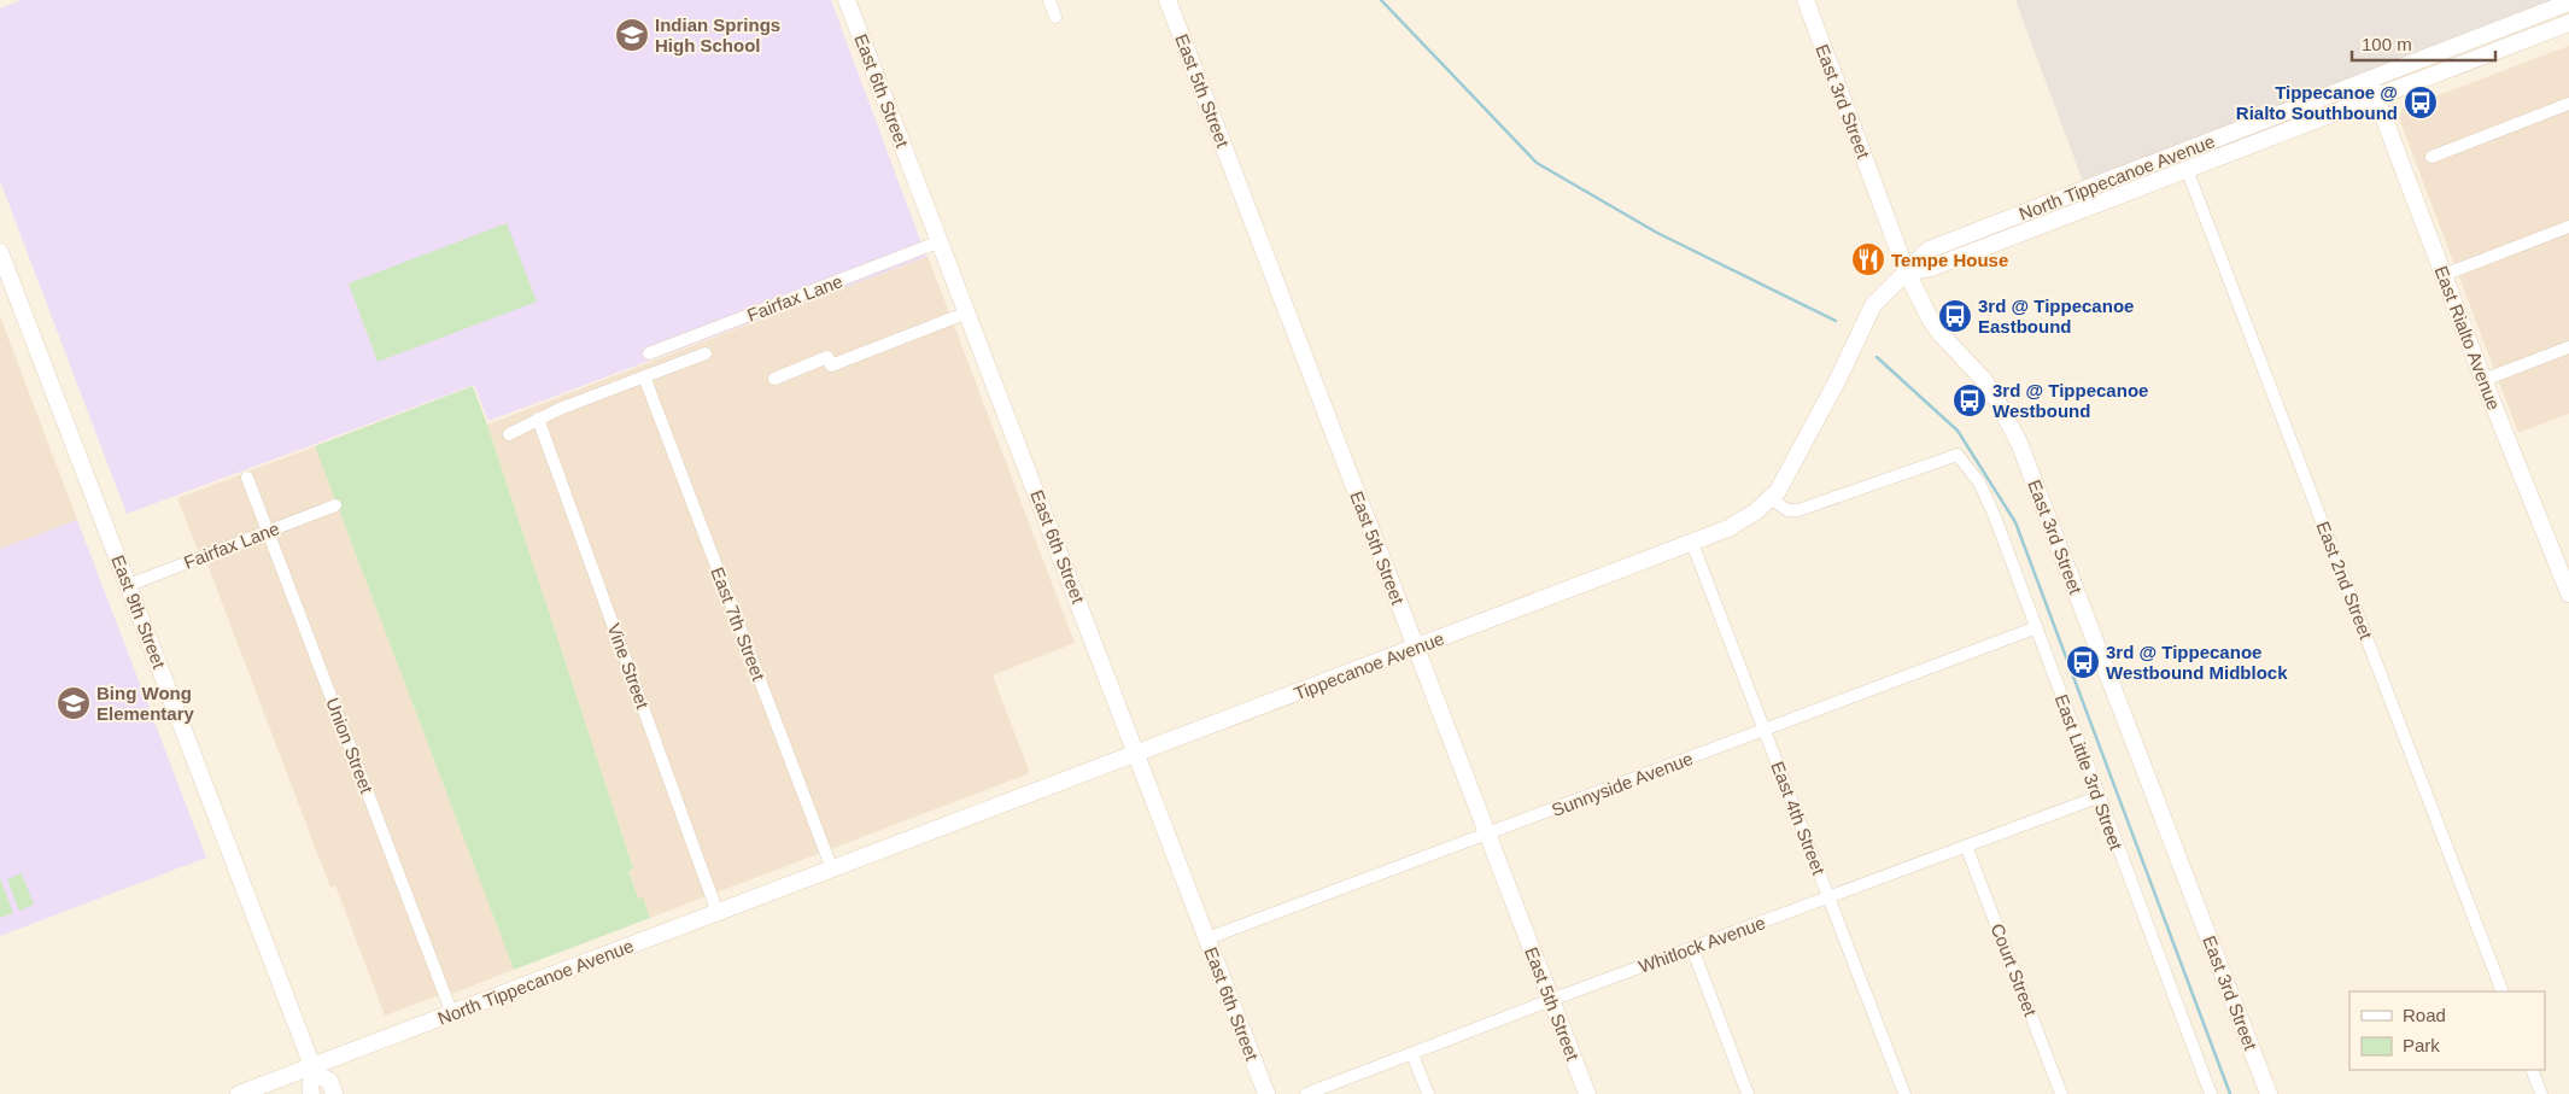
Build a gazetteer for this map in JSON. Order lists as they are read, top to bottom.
{
  "streets": {
    "street": [
      "East 6th Street",
      "East 5th Street",
      "East 3rd Street",
      "North Tippecanoe Avenue",
      "Fairfax Lane",
      "East Rialto Avenue",
      "East 2nd Street",
      "East 9th Street",
      "East 7th Street",
      "Vine Street",
      "Tippecanoe Avenue",
      "Union Street",
      "East Little 3rd Street",
      "Sunnyside Avenue",
      "East 4th Street",
      "Whitlock Avenue",
      "Court Street"
    ]
  },
  "crossings": [
    ["East 6th Street", "Fairfax Lane"],
    ["East 6th Street", "Tippecanoe Avenue"],
    ["East 6th Street", "Sunnyside Avenue"],
    ["East 5th Street", "Tippecanoe Avenue"],
    ["East 5th Street", "Sunnyside Avenue"],
    ["East 5th Street", "Whitlock Avenue"],
    ["East 3rd Street", "North Tippecanoe Avenue"],
    ["North Tippecanoe Avenue", "East Rialto Avenue"],
    ["North Tippecanoe Avenue", "East 2nd Street"],
    ["North Tippecanoe Avenue", "East 9th Street"],
    ["North Tippecanoe Avenue", "East 7th Street"],
    ["North Tippecanoe Avenue", "Vine Street"],
    ["North Tippecanoe Avenue", "Tippecanoe Avenue"],
    ["North Tippecanoe Avenue", "Union Street"],
    ["Fairfax Lane", "East 9th Street"],
    ["Fairfax Lane", "Union Street"],
    ["East 7th Street", "Tippecanoe Avenue"],
    ["Tippecanoe Avenue", "East Little 3rd Street"],
    ["Tippecanoe Avenue", "East 4th Street"],
    ["East Little 3rd Street", "Sunnyside Avenue"],
    ["East Little 3rd Street", "Whitlock Avenue"],
    ["Sunnyside Avenue", "East 4th Street"],
    ["East 4th Street", "Whitlock Avenue"],
    ["Whitlock Avenue", "Court Street"]
  ],
  "places": {
    "school or university": ["Indian Springs High School", "Bing Wong Elementary"],
    "bus stop": [
      "Tippecanoe @ Rialto Southbound",
      "3rd @ Tippecanoe Eastbound",
      "3rd @ Tippecanoe Westbound",
      "3rd @ Tippecanoe Westbound Midblock"
    ],
    "restaurant": ["Tempe House"]
  },
  "legend": ["Road", "Park"],
  "scale_bar": "100 m"
}
